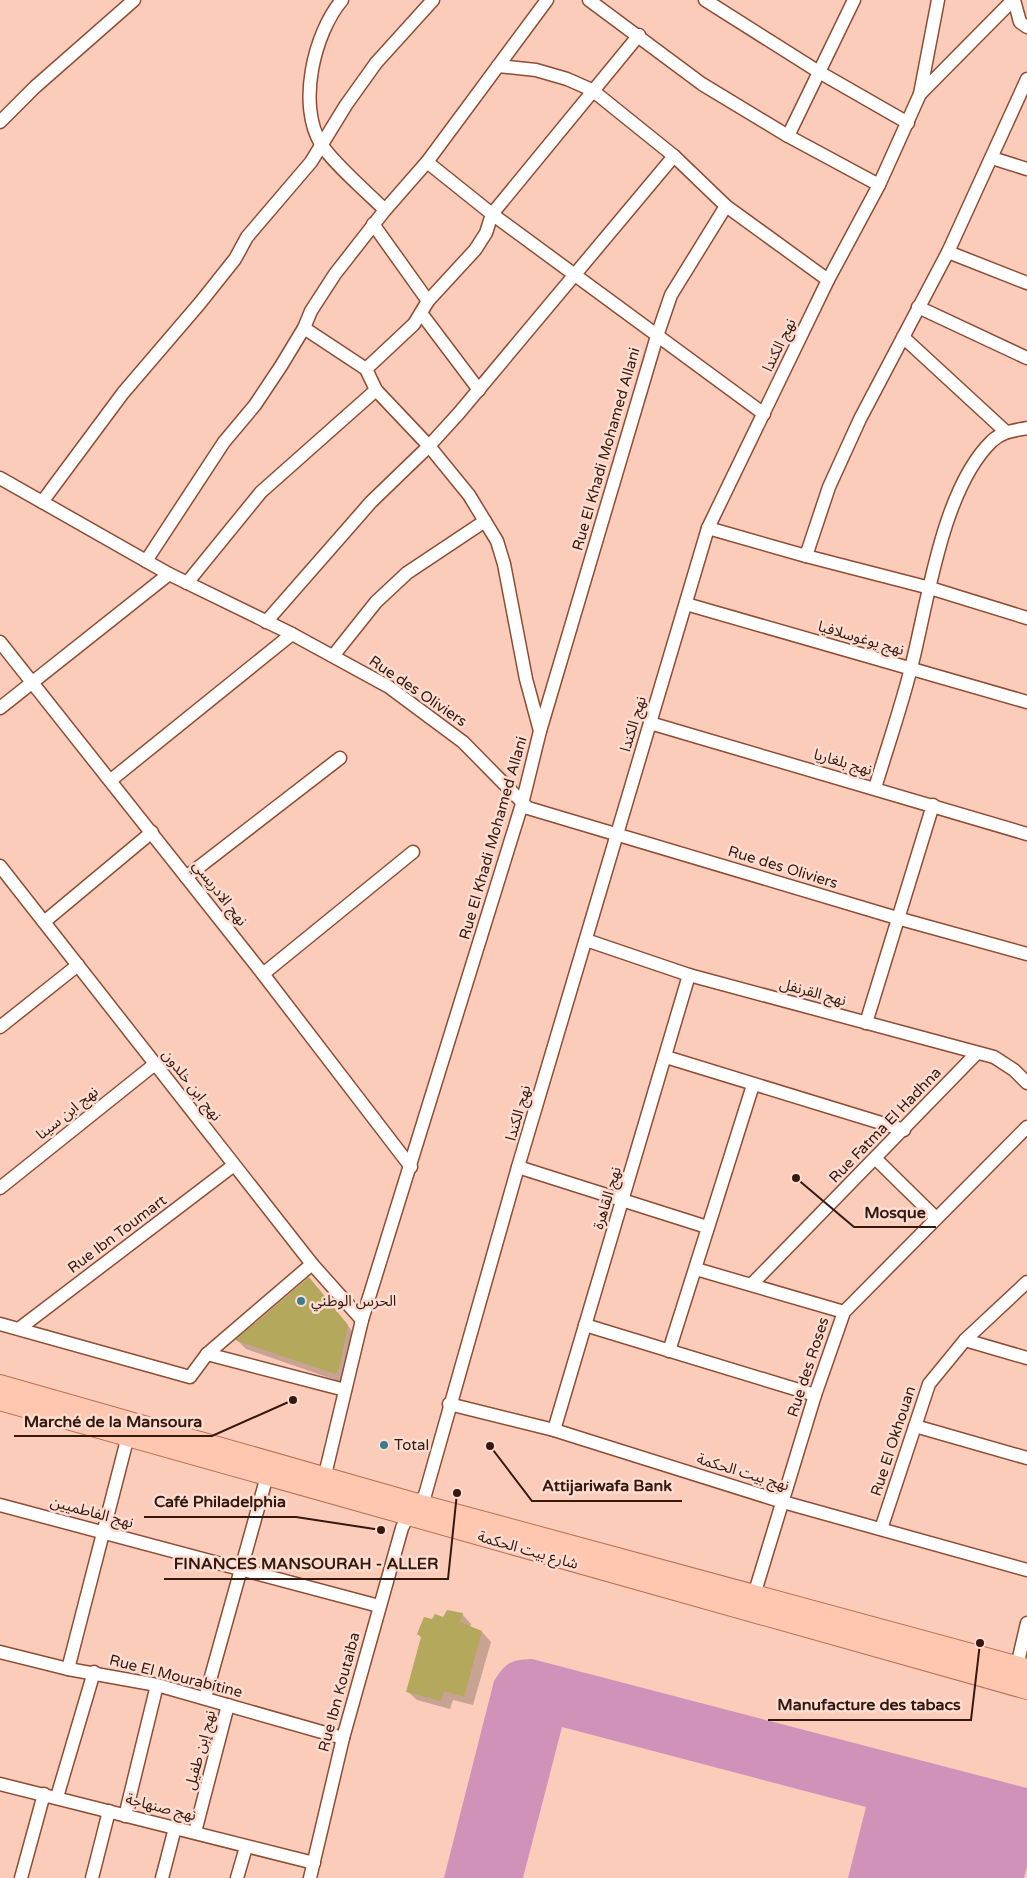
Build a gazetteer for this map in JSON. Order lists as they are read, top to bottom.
{
  "streets": {
    "main road": ["شارع بيت الحكمة"],
    "street": [
      "نهج الكندا",
      "Rue El Khadi Mohamed Allani",
      "نهج يوغوسلافيا",
      "Rue des Oliviers",
      "نهج بلغاريا",
      "نهج الادريسي",
      "نهج القرنفل",
      "نهج ابن خلدون",
      "نهج ابن سينا",
      "Rue Fatma El Hadhna",
      "نهج القاهرة",
      "Rue Ibn Toumart",
      "Rue des Roses",
      "Rue El Okhouan",
      "نهج بيت الحكمة",
      "نهج الفاطميين",
      "Rue El Mourabitine",
      "Rue Ibn Koutaiba",
      "نهج إبن طفيل",
      "نهج صنهاجة"
    ]
  },
  "crossings": [
    ["نهج الكندا", "نهج يوغوسلافيا"],
    ["نهج الكندا", "Rue des Oliviers"],
    ["نهج الكندا", "نهج بلغاريا"],
    ["نهج الكندا", "نهج القرنفل"],
    ["نهج الكندا", "نهج بيت الحكمة"],
    ["نهج الكندا", "شارع بيت الحكمة"],
    ["نهج الكندا", "Rue Ibn Koutaiba"],
    ["Rue El Khadi Mohamed Allani", "Rue des Oliviers"],
    ["Rue El Khadi Mohamed Allani", "نهج الادريسي"],
    ["Rue El Khadi Mohamed Allani", "نهج ابن خلدون"],
    ["Rue El Khadi Mohamed Allani", "شارع بيت الحكمة"],
    ["نهج القرنفل", "Rue Fatma El Hadhna"],
    ["نهج القرنفل", "نهج القاهرة"],
    ["نهج ابن خلدون", "نهج ابن سينا"],
    ["نهج ابن خلدون", "Rue Ibn Toumart"],
    ["نهج القاهرة", "نهج بيت الحكمة"],
    ["Rue des Roses", "نهج بيت الحكمة"],
    ["Rue des Roses", "شارع بيت الحكمة"],
    ["Rue El Okhouan", "نهج بيت الحكمة"],
    ["نهج الفاطميين", "Rue Ibn Koutaiba"],
    ["شارع بيت الحكمة", "Rue Ibn Koutaiba"],
    ["Rue El Mourabitine", "Rue Ibn Koutaiba"],
    ["Rue El Mourabitine", "نهج إبن طفيل"],
    ["Rue Ibn Koutaiba", "نهج صنهاجة"],
    ["نهج إبن طفيل", "نهج صنهاجة"]
  ],
  "places": [
    "Mosque",
    "الحرس الوطني",
    "Marché de la Mansoura",
    "Total",
    "Attijariwafa Bank",
    "FINANCES MANSOURAH - ALLER",
    "Café Philadelphia",
    "Manufacture des tabacs"
  ]
}
